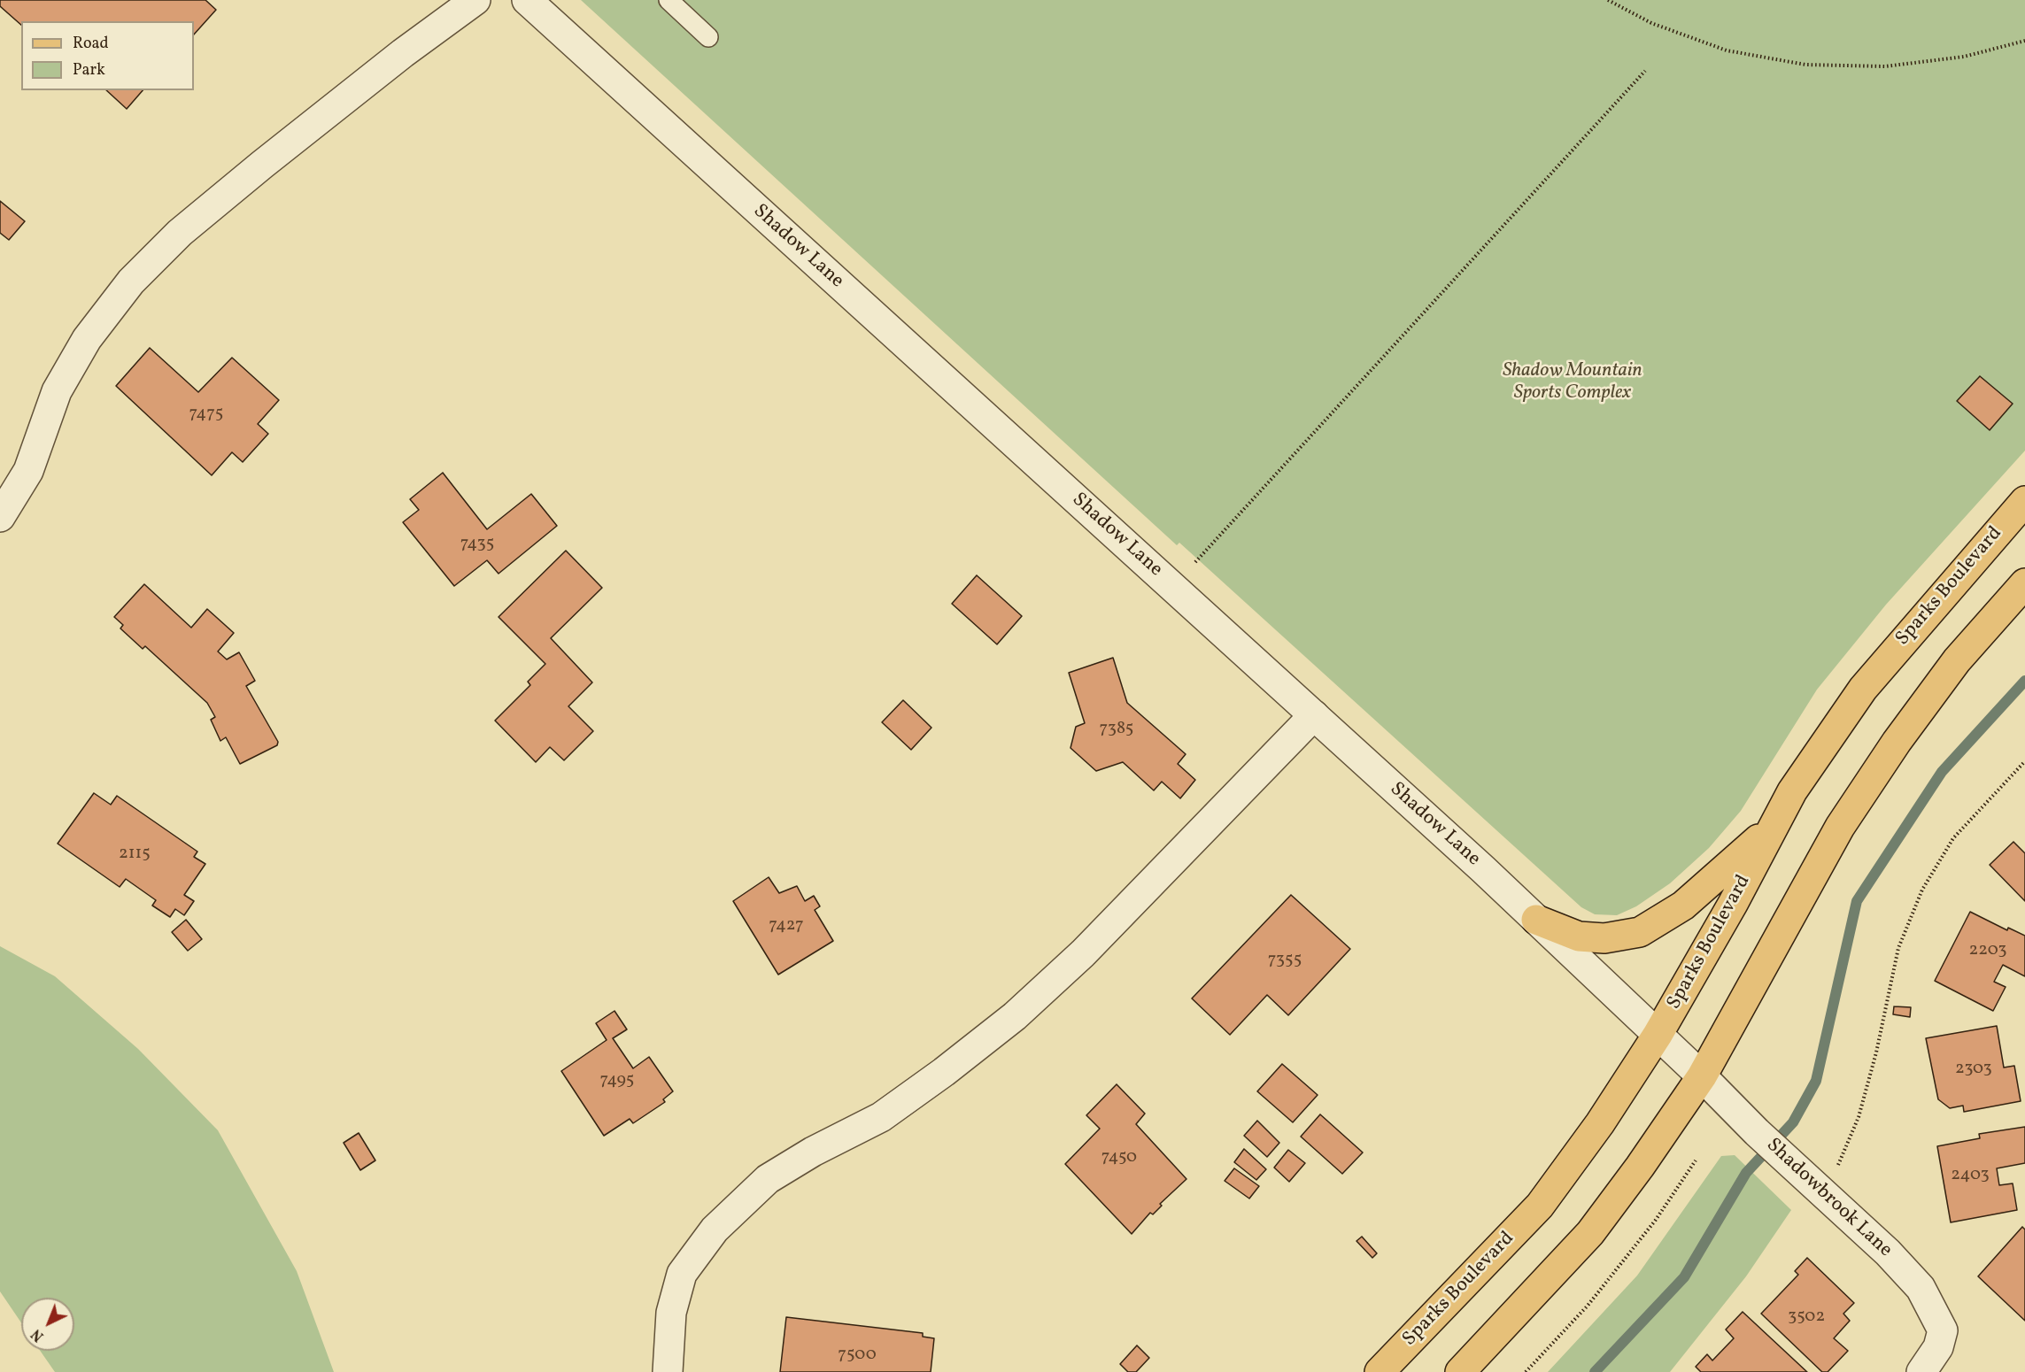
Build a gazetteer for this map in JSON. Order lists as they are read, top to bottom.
{
  "streets": {
    "main road": ["Sparks Boulevard"],
    "street": ["Shadow Lane", "Shadowbrook Lane"]
  },
  "crossings": [
    ["Shadow Lane", "Sparks Boulevard"],
    ["Shadow Lane", "Shadowbrook Lane"]
  ],
  "parks": ["Shadow Mountain Sports Complex"],
  "house_numbers": [
    "7475",
    "7435",
    "7385",
    "2115",
    "7427",
    "2203",
    "7355",
    "2303",
    "7495",
    "7450",
    "2403",
    "3502",
    "7500"
  ],
  "legend": ["Road", "Park"],
  "north": "bottom left"
}
